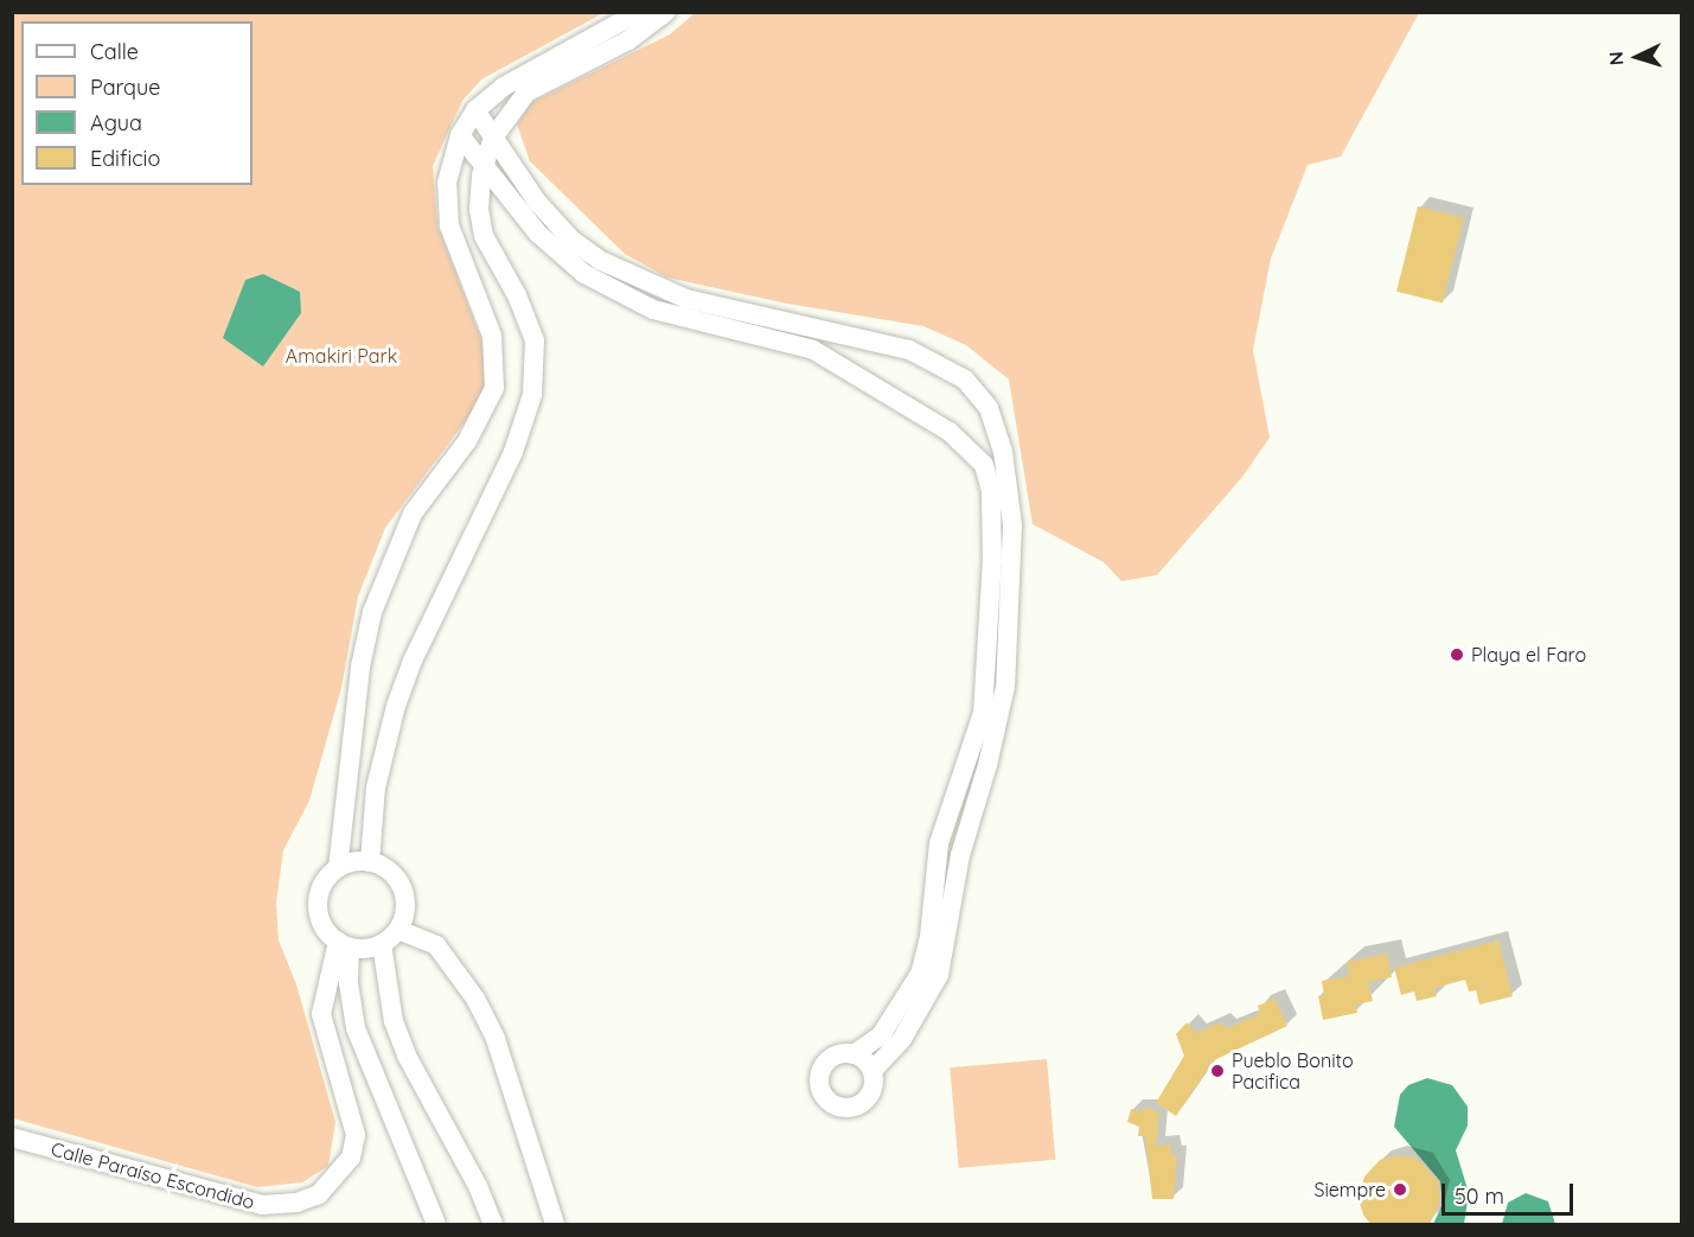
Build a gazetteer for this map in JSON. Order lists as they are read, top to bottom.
{
  "streets": {
    "street": ["Calle Paraíso Escondido"]
  },
  "parks": ["Amakiri Park"],
  "places": ["Playa el Faro", "Pueblo Bonito Pacifica", "Siempre"],
  "legend": [
    "Calle",
    "Parque",
    "Agua",
    "Edificio"
  ],
  "scale_bar": "50 m",
  "north": "left"
}
